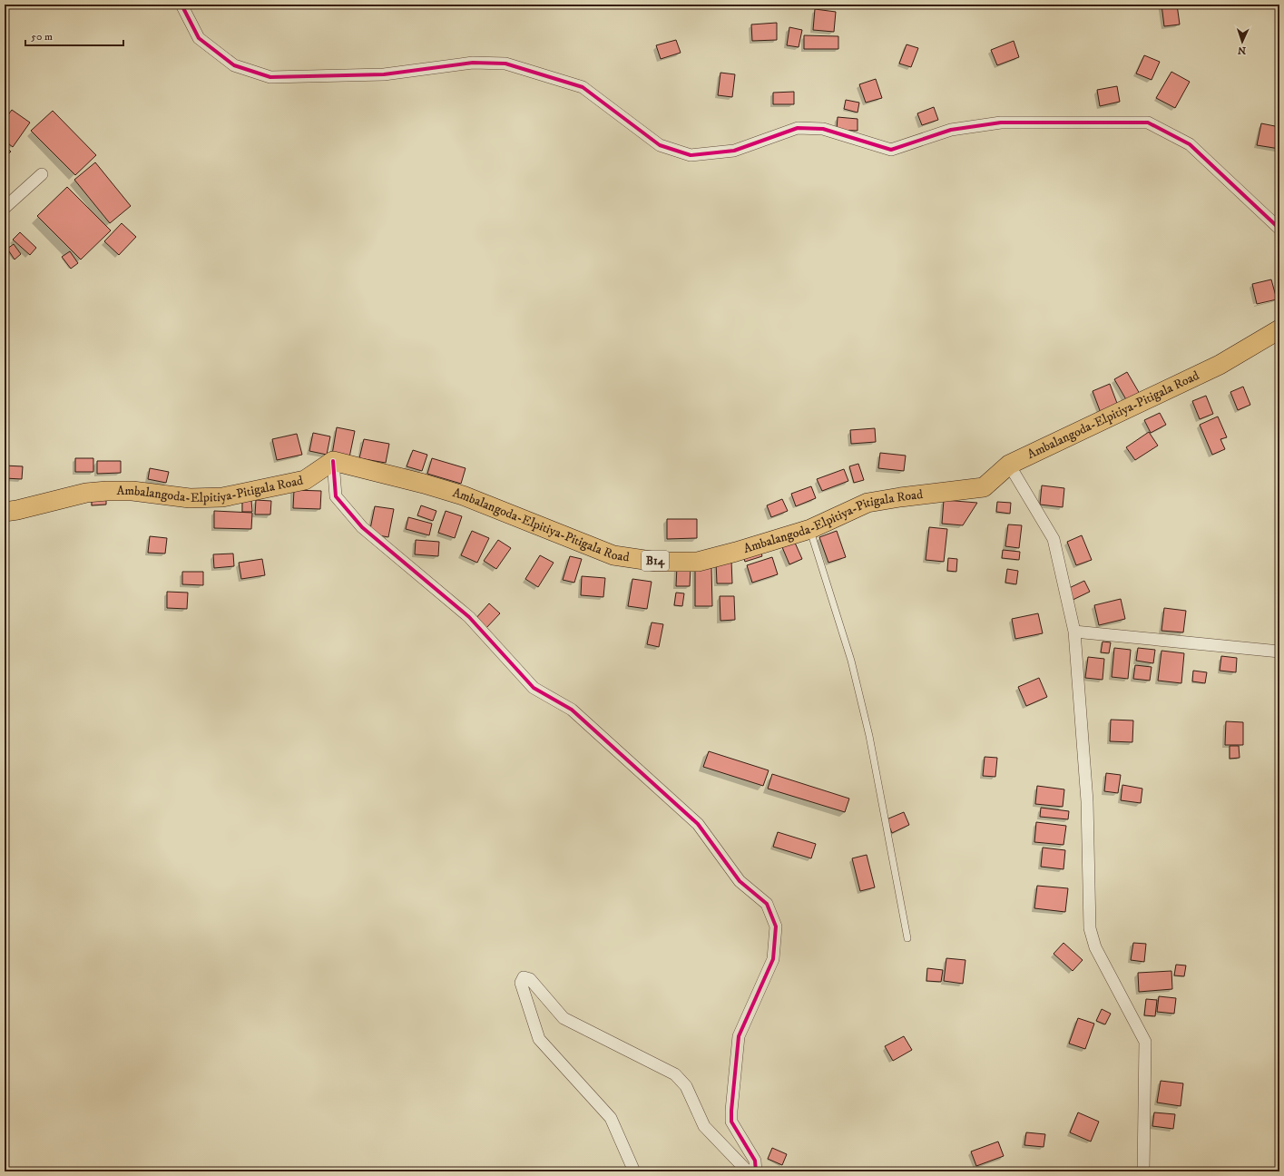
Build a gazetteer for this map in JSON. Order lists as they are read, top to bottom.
{
  "streets": {
    "main road": ["Ambalangoda-Elpitiya-Pitigala Road", "B14"]
  },
  "scale_bar": "50 m",
  "north": "bottom"
}
